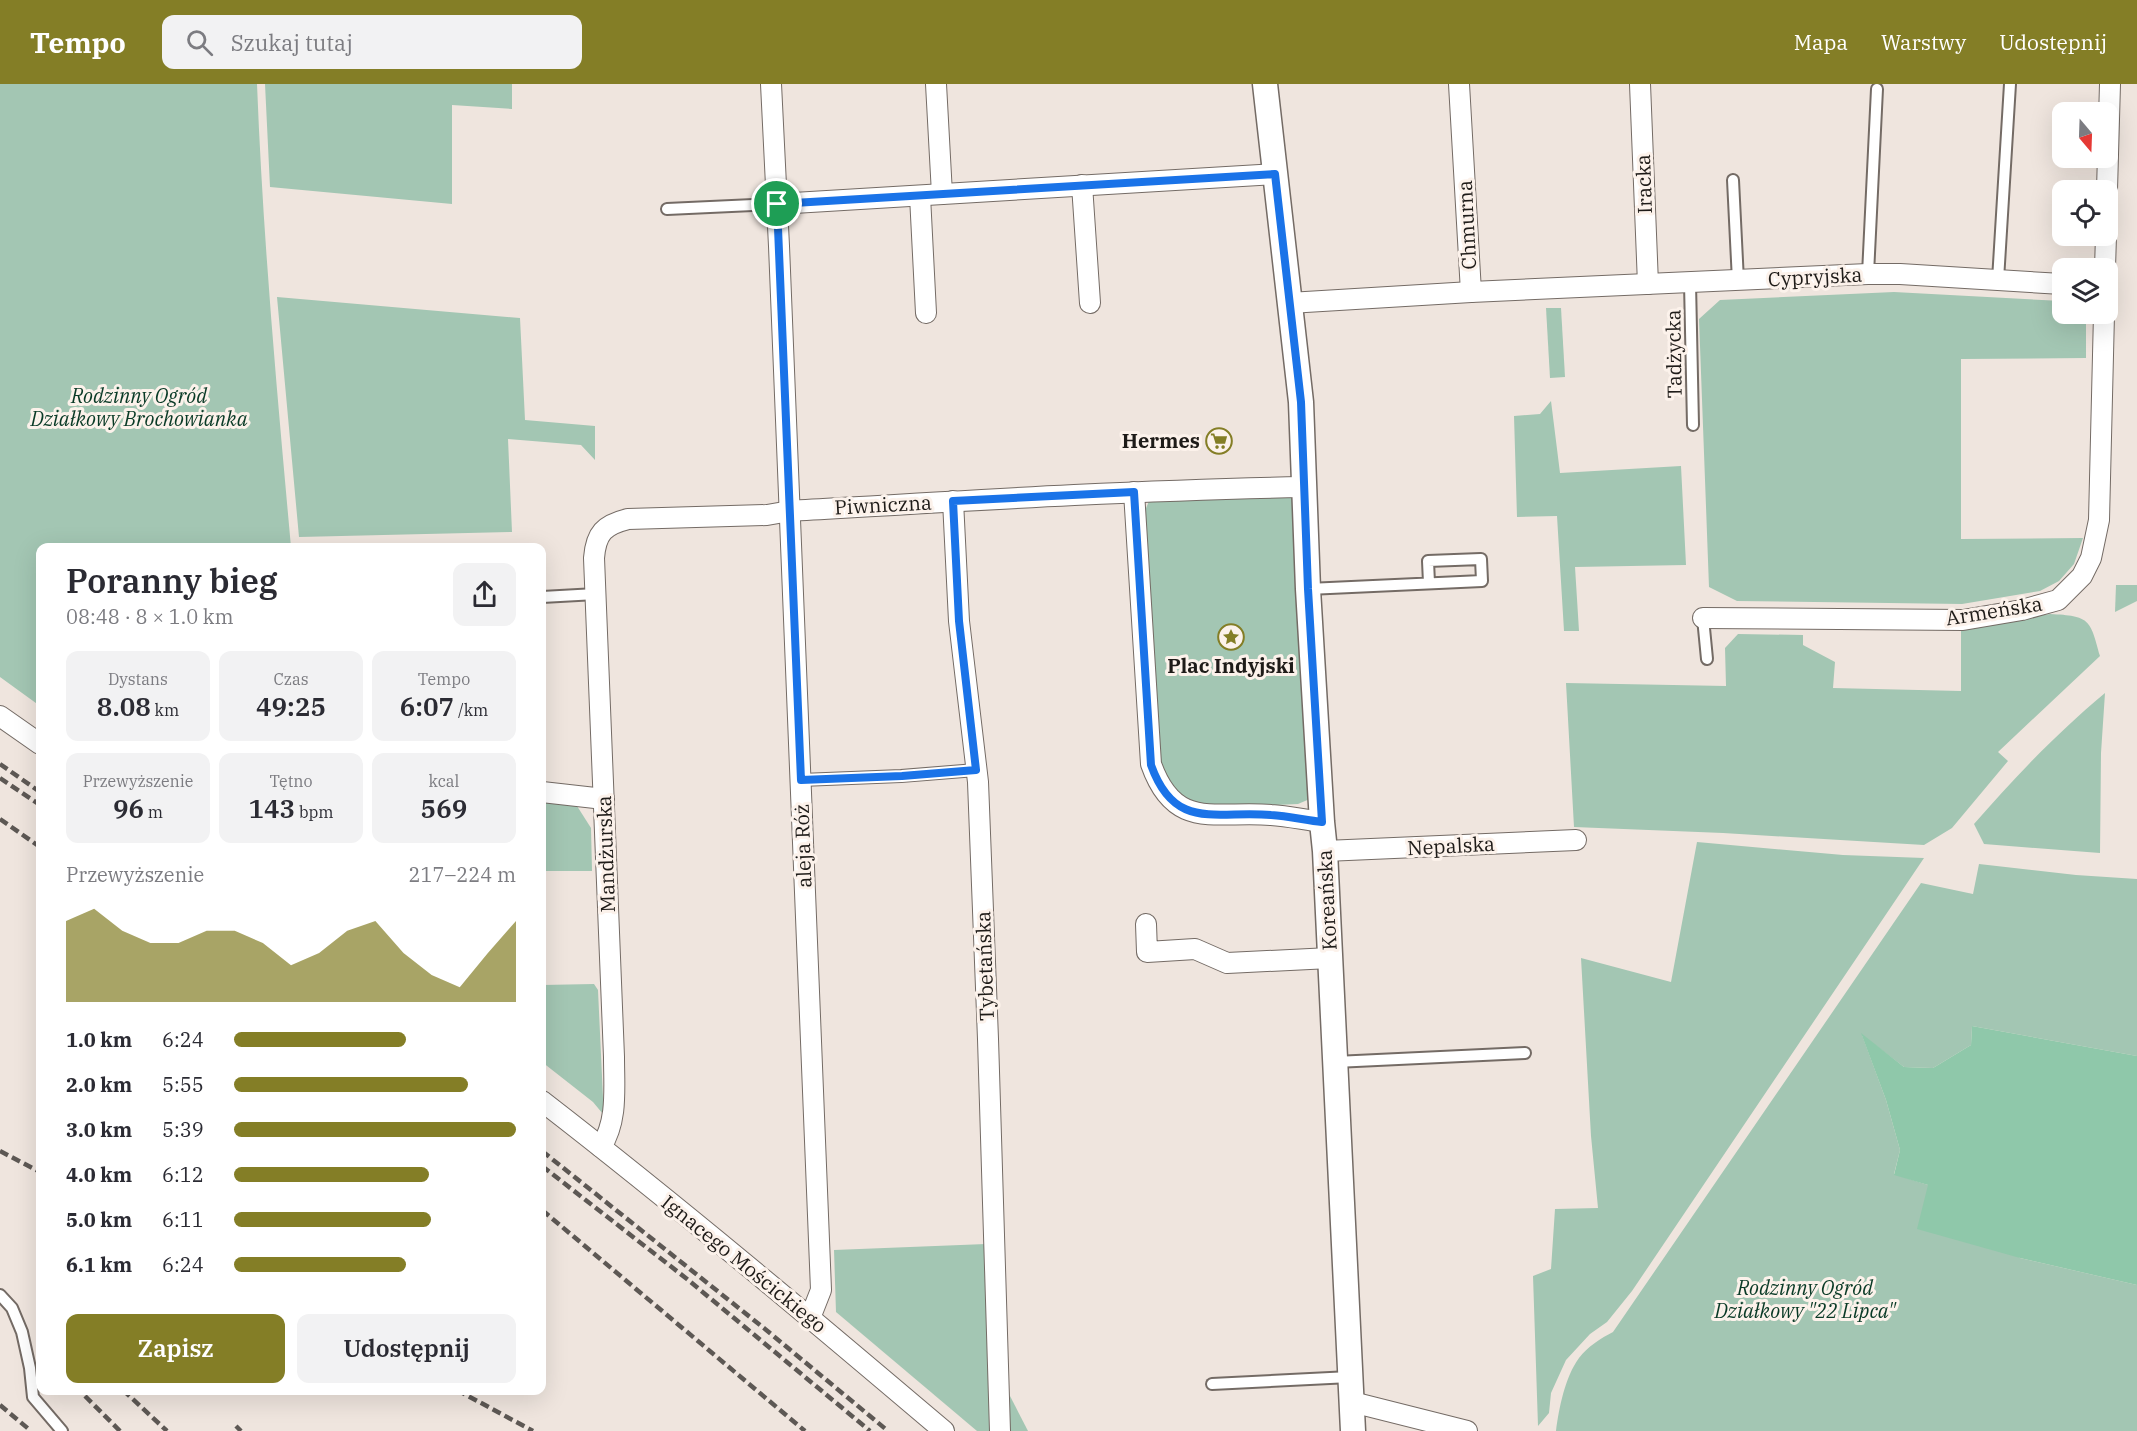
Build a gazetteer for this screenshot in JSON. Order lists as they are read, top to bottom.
{
  "streets": {
    "street": [
      "Iracka",
      "Chmurna",
      "Cypryjska",
      "Piwniczna",
      "Armeńska",
      "aleja Róż",
      "Nepalska",
      "Mandżurska",
      "Koreańska",
      "Tybetańska",
      "Ignacego Mościckiego"
    ],
    "lane": ["Tadżycka"]
  },
  "crossings": [
    ["Iracka", "Cypryjska"],
    ["Chmurna", "Cypryjska"],
    ["Chmurna", "Koreańska"],
    ["Cypryjska", "Tadżycka"],
    ["Piwniczna", "aleja Róż"],
    ["Piwniczna", "Mandżurska"],
    ["Piwniczna", "Koreańska"],
    ["Piwniczna", "Tybetańska"],
    ["aleja Róż", "Ignacego Mościckiego"],
    ["Nepalska", "Koreańska"],
    ["Mandżurska", "Ignacego Mościckiego"]
  ],
  "parks": ["Rodzinny Ogród Działkowy Brochowianka", "Rodzinny Ogród Działkowy \"22 Lipca\""],
  "places": {
    "supermarket": ["Hermes"],
    "place": ["Plac Indyjski"]
  },
  "north": "bottom",
  "page": {
    "header": "Tempo",
    "search": "Szukaj tutaj",
    "nav": ["Mapa", "Warstwy", "Udostępnij"],
    "heading": ["Poranny bieg", "08:48 · 8 × 1.0 km"],
    "stats": [
      ["Dystans", "8.08 km"],
      ["Czas", "49:25"],
      ["Tempo", "6:07 /km"],
      ["Przewyższenie", "96 m"],
      ["Tętno", "143 bpm"],
      ["kcal", "569"]
    ],
    "chart": ["Przewyższenie", "217–224 m"],
    "list": [
      {
        "name": "1.0 km",
        "note": "6:24"
      },
      {
        "name": "2.0 km",
        "note": "5:55"
      },
      {
        "name": "3.0 km",
        "note": "5:39"
      },
      {
        "name": "4.0 km",
        "note": "6:12"
      },
      {
        "name": "5.0 km",
        "note": "6:11"
      },
      {
        "name": "6.1 km",
        "note": "6:24"
      }
    ],
    "buttons": ["Zapisz", "Udostępnij"]
  }
}
